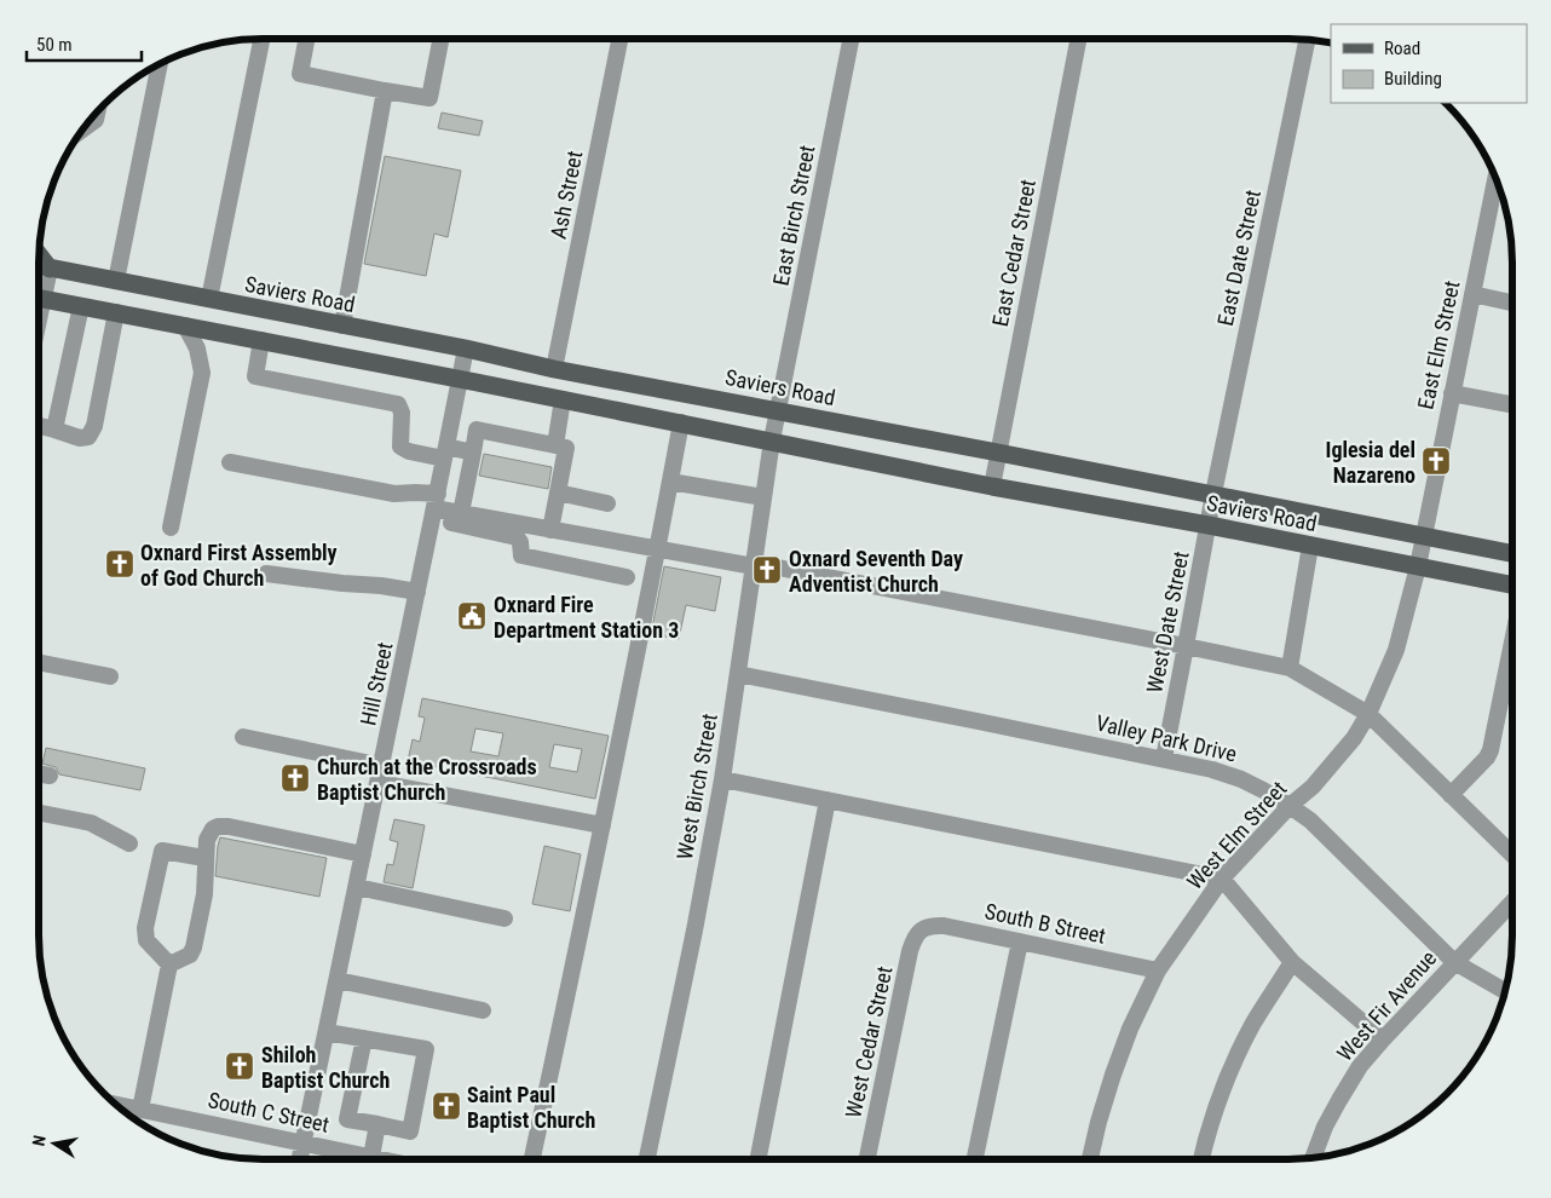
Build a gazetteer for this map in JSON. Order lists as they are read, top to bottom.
{
  "streets": {
    "main road": ["Saviers Road"],
    "street": [
      "Ash Street",
      "East Birch Street",
      "East Cedar Street",
      "East Date Street",
      "East Elm Street",
      "West Date Street",
      "Hill Street",
      "Valley Park Drive",
      "West Birch Street",
      "West Elm Street",
      "South B Street",
      "West Fir Avenue",
      "West Cedar Street",
      "South C Street"
    ]
  },
  "crossings": [
    ["Ash Street", "Saviers Road"],
    ["East Birch Street", "Saviers Road"],
    ["East Birch Street", "West Birch Street"],
    ["East Cedar Street", "Saviers Road"],
    ["East Date Street", "Saviers Road"],
    ["East Date Street", "West Date Street"],
    ["Saviers Road", "East Elm Street"],
    ["Saviers Road", "West Date Street"],
    ["Saviers Road", "Hill Street"],
    ["Saviers Road", "West Birch Street"],
    ["Saviers Road", "West Elm Street"],
    ["East Elm Street", "West Elm Street"],
    ["West Date Street", "Valley Park Drive"],
    ["Hill Street", "South C Street"],
    ["Valley Park Drive", "West Birch Street"],
    ["Valley Park Drive", "West Elm Street"],
    ["Valley Park Drive", "West Fir Avenue"],
    ["West Elm Street", "South B Street"],
    ["South B Street", "West Cedar Street"]
  ],
  "places": {
    "church": [
      "Iglesia del Nazareno",
      "Oxnard First Assembly of God Church",
      "Oxnard Seventh Day Adventist Church",
      "Church at the Crossroads Baptist Church",
      "Shiloh Baptist Church",
      "Saint Paul Baptist Church"
    ],
    "public building": ["Oxnard Fire Department Station 3"]
  },
  "legend": ["Road", "Building"],
  "scale_bar": "50 m",
  "north": "left"
}
